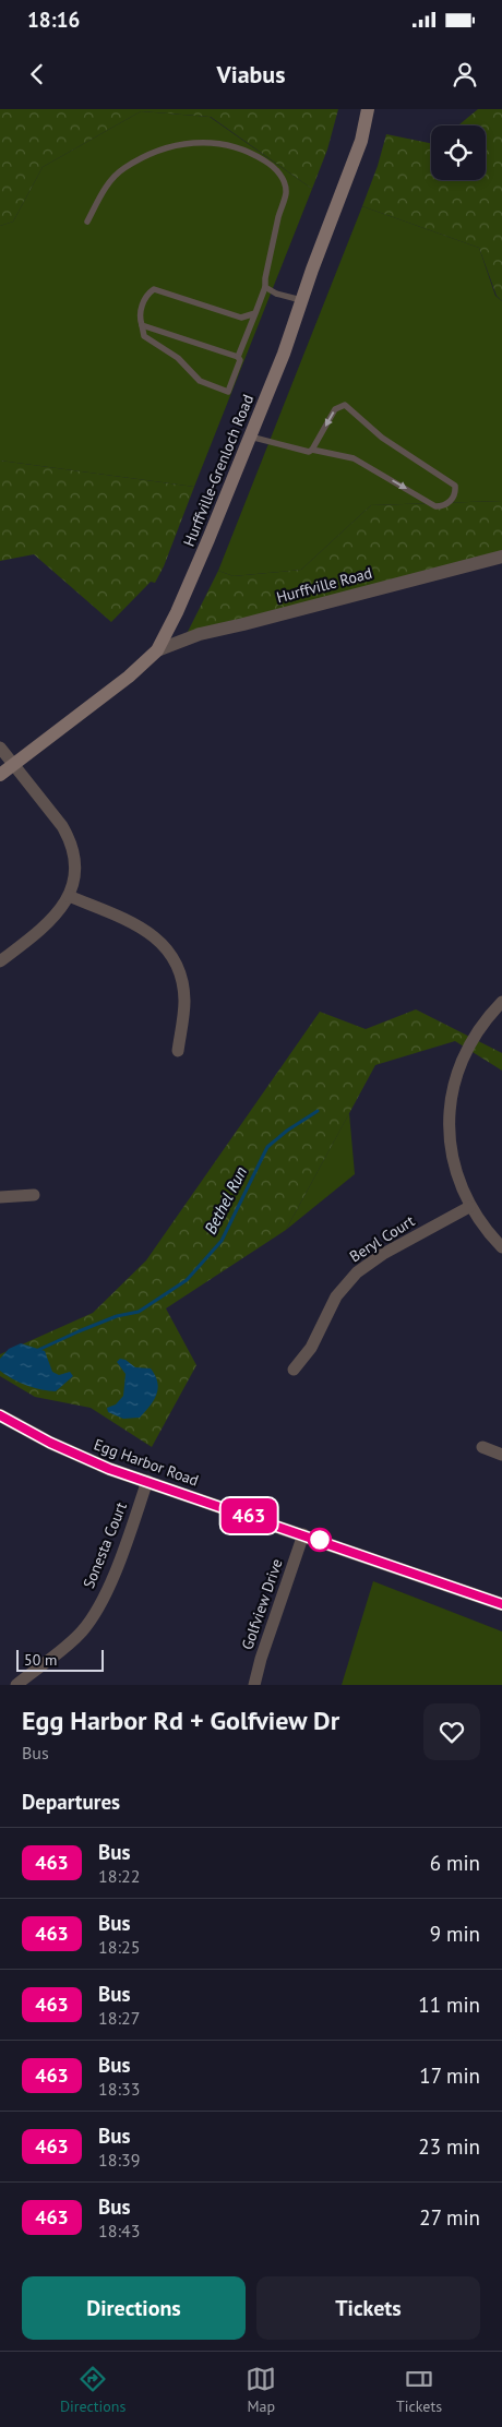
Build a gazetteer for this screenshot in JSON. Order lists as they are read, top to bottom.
{
  "streets": {
    "main road": ["Hurffville-Grenloch Road", "Egg Harbor Road"],
    "street": [
      "Hurffville Road",
      "Beryl Court",
      "Sonesta Court",
      "Golfview Drive"
    ]
  },
  "crossings": [
    ["Hurffville-Grenloch Road", "Hurffville Road"],
    ["Egg Harbor Road", "Sonesta Court"],
    ["Egg Harbor Road", "Golfview Drive"]
  ],
  "water": ["Bethel Run"],
  "lines": ["bus line 463"],
  "scale_bar": "50 m",
  "page": {
    "status": "18:16",
    "header": "Viabus",
    "on_map": "463",
    "scale": "50 m",
    "heading": [
      ["Egg Harbor Rd + Golfview Dr", "Bus"],
      "Departures"
    ],
    "list": [
      {
        "mark": "463",
        "name": "Bus",
        "note": "18:22",
        "value": "6 min"
      },
      {
        "mark": "463",
        "name": "Bus",
        "note": "18:25",
        "value": "9 min"
      },
      {
        "mark": "463",
        "name": "Bus",
        "note": "18:27",
        "value": "11 min"
      },
      {
        "mark": "463",
        "name": "Bus",
        "note": "18:33",
        "value": "17 min"
      },
      {
        "mark": "463",
        "name": "Bus",
        "note": "18:39",
        "value": "23 min"
      },
      {
        "mark": "463",
        "name": "Bus",
        "note": "18:43",
        "value": "27 min"
      }
    ],
    "buttons": ["Directions", "Tickets"],
    "tabs": ["Directions", "Map", "Tickets"]
  }
}
